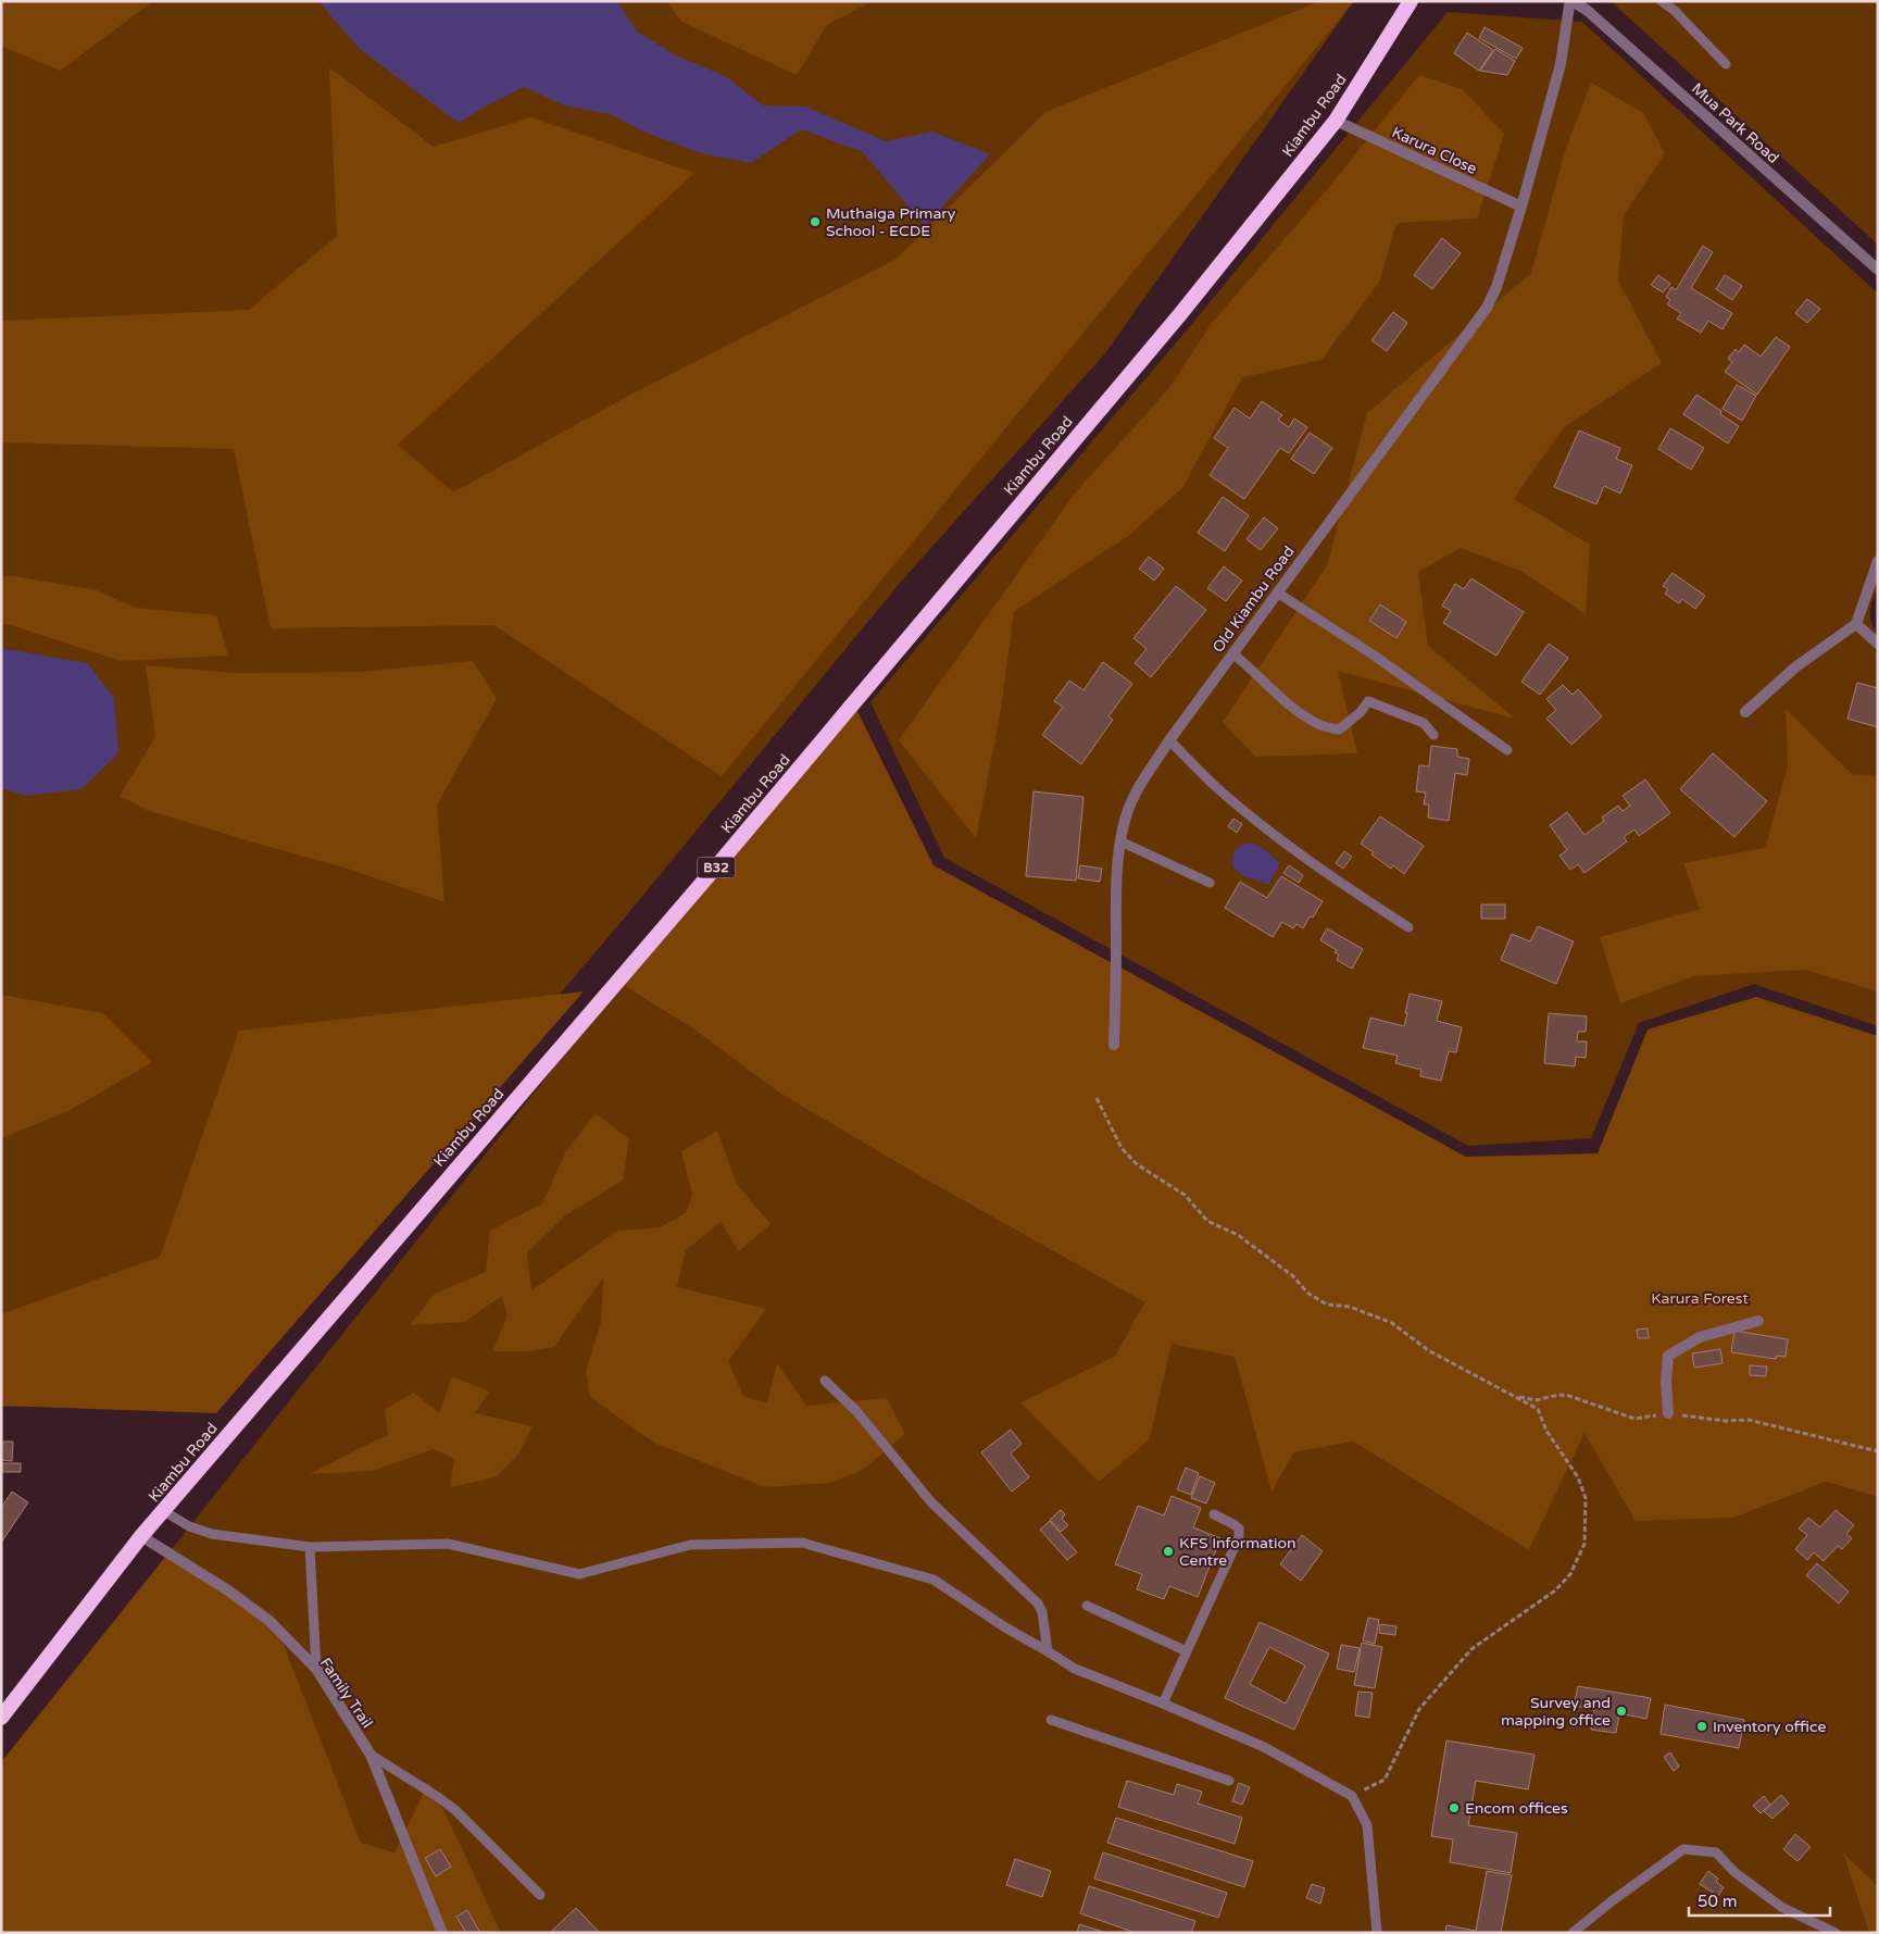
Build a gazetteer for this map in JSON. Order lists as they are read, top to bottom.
{
  "streets": {
    "highway": ["Kiambu Road", "B32"],
    "street": [
      "Mua Park Road",
      "Karura Close",
      "Old Kiambu Road",
      "Family Trail"
    ]
  },
  "crossings": [
    ["Kiambu Road", "Karura Close"],
    ["Kiambu Road", "Family Trail"],
    ["Mua Park Road", "Karura Close"],
    ["Mua Park Road", "Old Kiambu Road"],
    ["Karura Close", "Old Kiambu Road"]
  ],
  "parks": ["Karura Forest"],
  "places": [
    "Muthaiga Primary School - ECDE",
    "KFS Information Centre",
    "Survey and mapping office",
    "Inventory office",
    "Encom offices"
  ],
  "scale_bar": "50 m"
}
